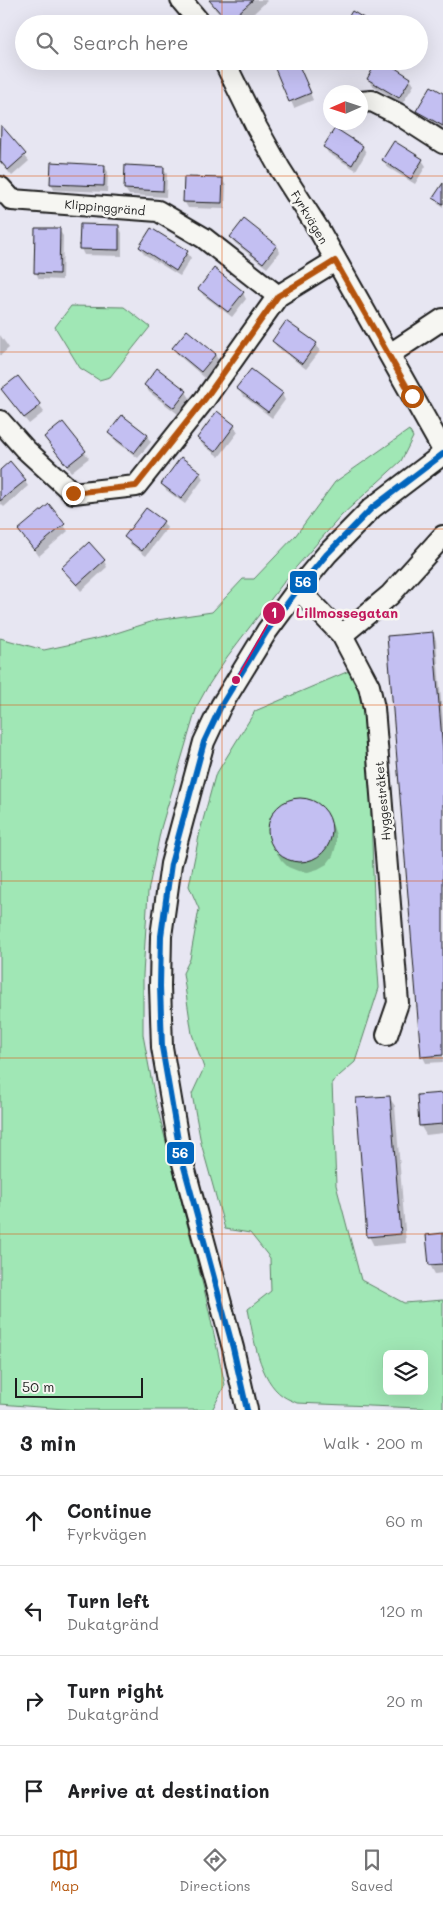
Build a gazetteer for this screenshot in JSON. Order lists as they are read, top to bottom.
{
  "streets": {
    "street": ["Klippinggränd", "Fyrkvägen", "Hyggestråket"]
  },
  "places": ["Lillmossegatan"],
  "lines": ["transit line 56"],
  "scale_bar": "50 m",
  "north": "left",
  "page": {
    "search": "Search here",
    "scale": "50 m",
    "heading": ["3 min", "Walk · 200 m"],
    "list": [
      ["Continue", "Fyrkvägen", "60 m"],
      ["Turn left", "Dukatgränd", "120 m"],
      ["Turn right", "Dukatgränd", "20 m"],
      "Arrive at destination"
    ],
    "nav": ["Map", "Directions", "Saved"]
  }
}
